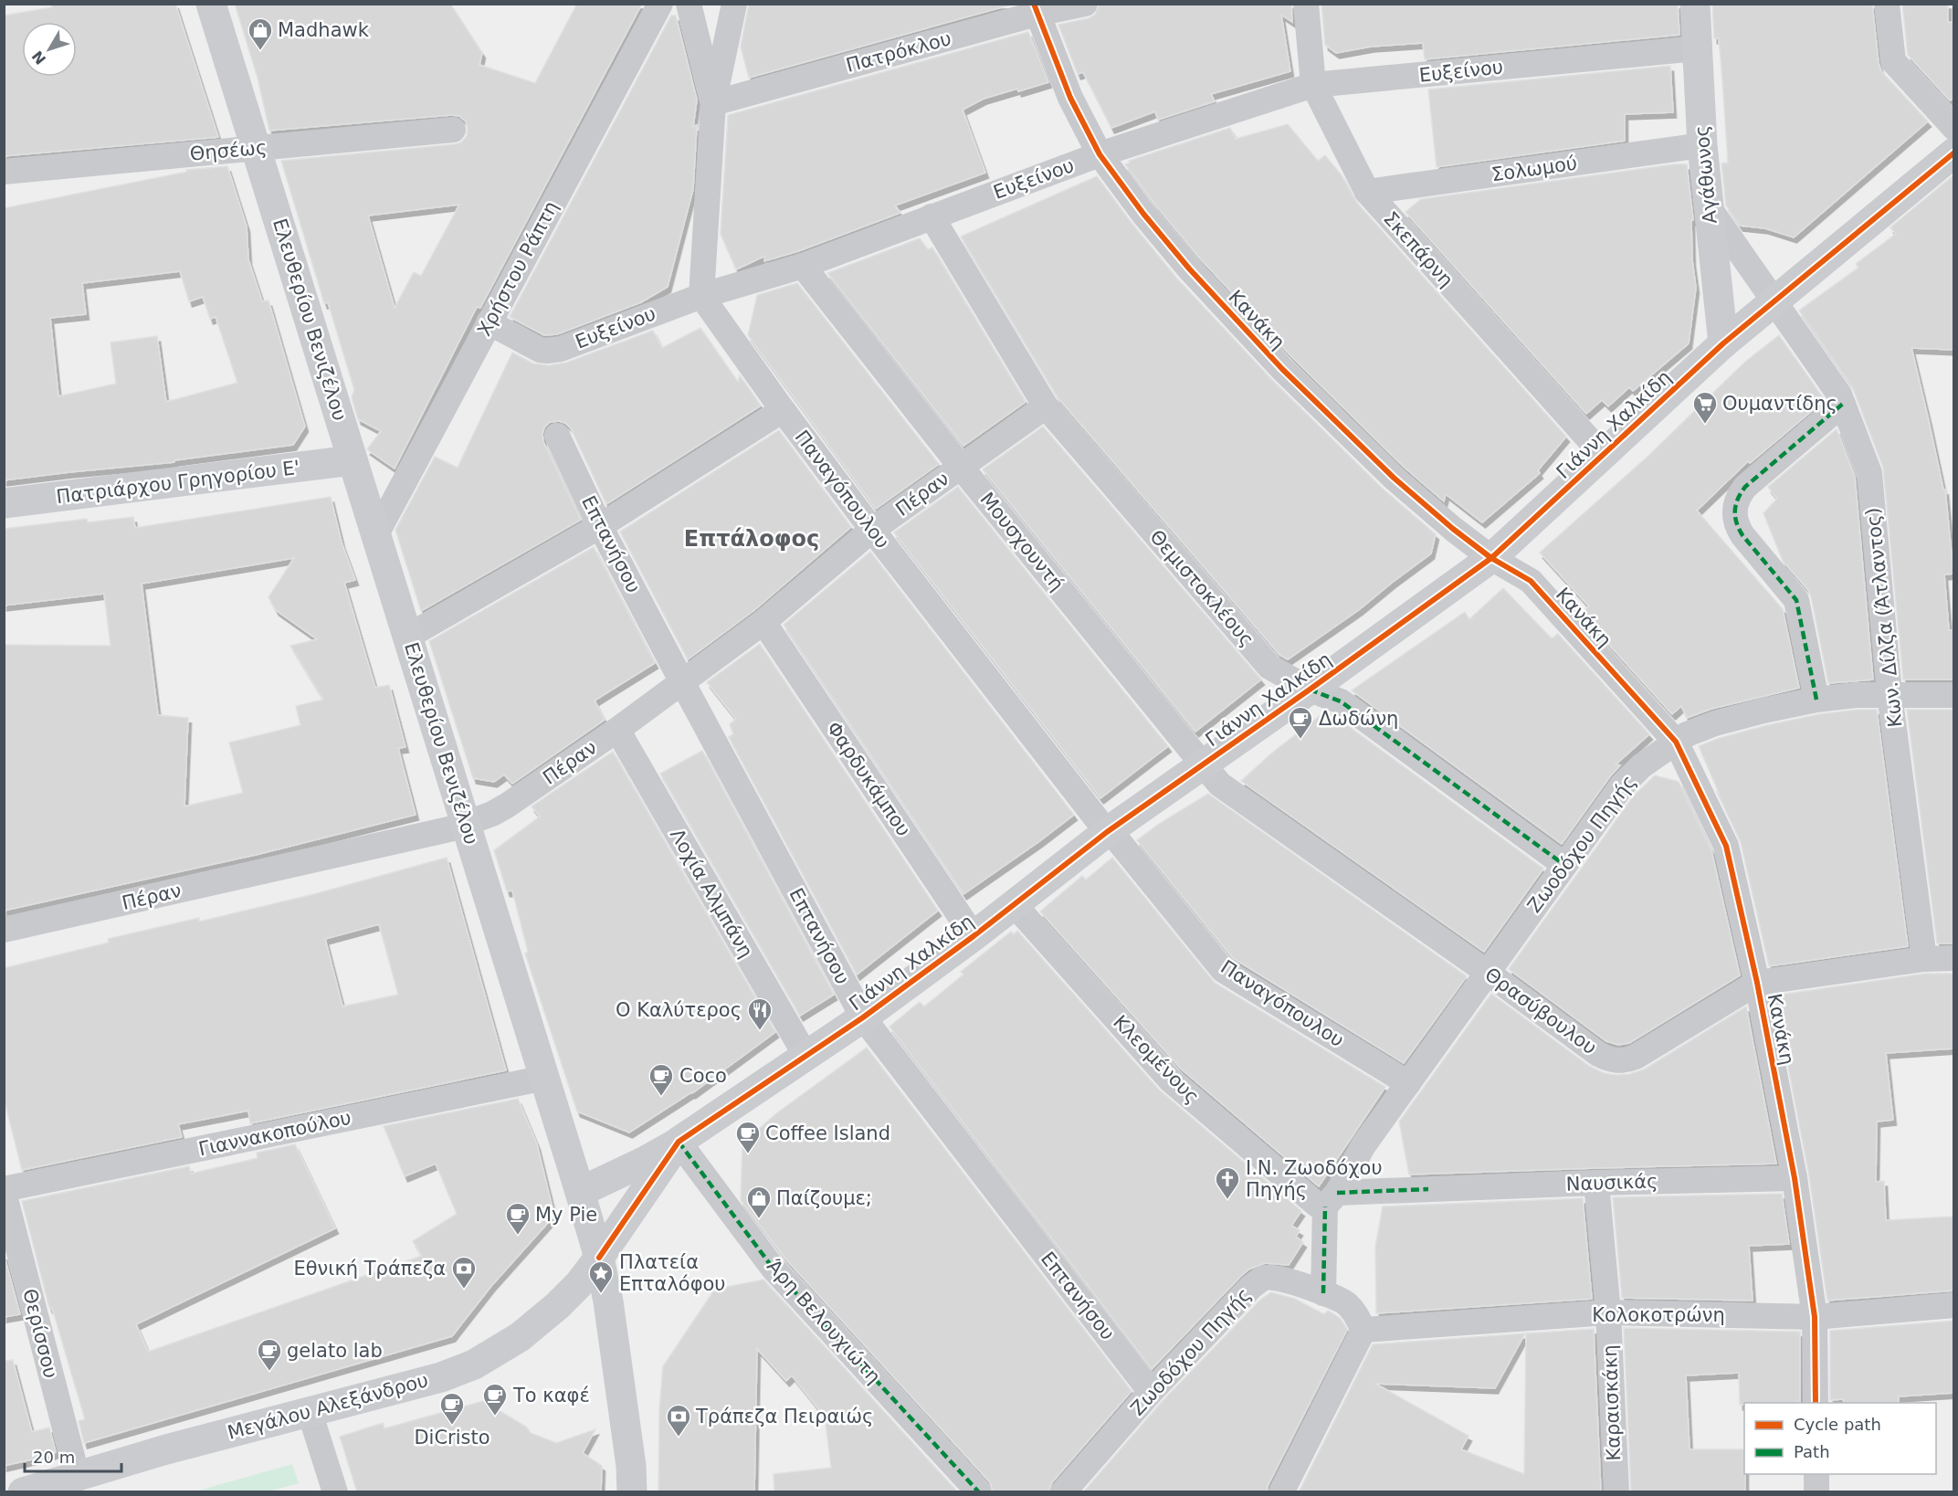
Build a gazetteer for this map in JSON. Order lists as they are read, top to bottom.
{
  "streets": {
    "street": [
      "Πατρόκλου",
      "Ευξείνου",
      "Θησέως",
      "Σολωμού",
      "Αγάθωνος",
      "Σκεπάρνη",
      "Χρήστου Ράπτη",
      "Ελευθερίου Βενιζέλου",
      "Κανάκη",
      "Γιάννη Χαλκίδη",
      "Πατριάρχου Γρηγορίου Ε'",
      "Παναγόπουλου",
      "Πέραν",
      "Μουσχουντή",
      "Επτανήσου",
      "Θεμιστοκλέους",
      "Κων. Δίλζα (Άτλαντος)",
      "Φαρδυκάμπου",
      "Ζωοδόχου Πηγής",
      "Λοχία Αλμπάνη",
      "Θρασύβουλου",
      "Κλεομένους",
      "Γιαννακοπούλου",
      "Ναυσικάς",
      "Κολοκοτρώνη",
      "Άρη Βελουχιώτη",
      "Θερίσσου",
      "Καραισκάκη",
      "Μεγάλου Αλεξάνδρου"
    ]
  },
  "crossings": [
    ["Πατρόκλου", "Κανάκη"],
    ["Ευξείνου", "Αγάθωνος"],
    ["Ευξείνου", "Σκεπάρνη"],
    ["Ευξείνου", "Χρήστου Ράπτη"],
    ["Ευξείνου", "Κανάκη"],
    ["Ευξείνου", "Παναγόπουλου"],
    ["Ευξείνου", "Μουσχουντή"],
    ["Ευξείνου", "Θεμιστοκλέους"],
    ["Θησέως", "Ελευθερίου Βενιζέλου"],
    ["Σολωμού", "Αγάθωνος"],
    ["Σολωμού", "Σκεπάρνη"],
    ["Αγάθωνος", "Γιάννη Χαλκίδη"],
    ["Αγάθωνος", "Κων. Δίλζα (Άτλαντος)"],
    ["Σκεπάρνη", "Γιάννη Χαλκίδη"],
    ["Χρήστου Ράπτη", "Ελευθερίου Βενιζέλου"],
    ["Ελευθερίου Βενιζέλου", "Γιάννη Χαλκίδη"],
    ["Ελευθερίου Βενιζέλου", "Πατριάρχου Γρηγορίου Ε'"],
    ["Ελευθερίου Βενιζέλου", "Πέραν"],
    ["Ελευθερίου Βενιζέλου", "Γιαννακοπούλου"],
    ["Ελευθερίου Βενιζέλου", "Μεγάλου Αλεξάνδρου"],
    ["Κανάκη", "Γιάννη Χαλκίδη"],
    ["Κανάκη", "Ζωοδόχου Πηγής"],
    ["Κανάκη", "Θρασύβουλου"],
    ["Κανάκη", "Ναυσικάς"],
    ["Κανάκη", "Κολοκοτρώνη"],
    ["Γιάννη Χαλκίδη", "Παναγόπουλου"],
    ["Γιάννη Χαλκίδη", "Μουσχουντή"],
    ["Γιάννη Χαλκίδη", "Επτανήσου"],
    ["Γιάννη Χαλκίδη", "Θεμιστοκλέους"],
    ["Γιάννη Χαλκίδη", "Κων. Δίλζα (Άτλαντος)"],
    ["Γιάννη Χαλκίδη", "Φαρδυκάμπου"],
    ["Γιάννη Χαλκίδη", "Λοχία Αλμπάνη"],
    ["Γιάννη Χαλκίδη", "Θρασύβουλου"],
    ["Γιάννη Χαλκίδη", "Κλεομένους"],
    ["Γιάννη Χαλκίδη", "Άρη Βελουχιώτη"],
    ["Γιάννη Χαλκίδη", "Μεγάλου Αλεξάνδρου"],
    ["Παναγόπουλου", "Πέραν"],
    ["Παναγόπουλου", "Ζωοδόχου Πηγής"],
    ["Πέραν", "Μουσχουντή"],
    ["Πέραν", "Επτανήσου"],
    ["Πέραν", "Θεμιστοκλέους"],
    ["Πέραν", "Φαρδυκάμπου"],
    ["Πέραν", "Λοχία Αλμπάνη"],
    ["Μουσχουντή", "Θρασύβουλου"],
    ["Επτανήσου", "Ζωοδόχου Πηγής"],
    ["Θεμιστοκλέους", "Ζωοδόχου Πηγής"],
    ["Κων. Δίλζα (Άτλαντος)", "Ζωοδόχου Πηγής"],
    ["Κων. Δίλζα (Άτλαντος)", "Θρασύβουλου"],
    ["Ζωοδόχου Πηγής", "Θρασύβουλου"],
    ["Ζωοδόχου Πηγής", "Κλεομένους"],
    ["Ζωοδόχου Πηγής", "Ναυσικάς"],
    ["Ζωοδόχου Πηγής", "Κολοκοτρώνη"],
    ["Κλεομένους", "Ναυσικάς"],
    ["Γιαννακοπούλου", "Θερίσσου"],
    ["Ναυσικάς", "Καραισκάκη"],
    ["Κολοκοτρώνη", "Καραισκάκη"],
    ["Θερίσσου", "Μεγάλου Αλεξάνδρου"]
  ],
  "districts": ["Επτάλοφος"],
  "places": {
    "shop": ["Madhawk", "Παίζουμε;"],
    "supermarket": ["Ουμαντίδης"],
    "cafe": [
      "Δωδώνη",
      "Coco",
      "Coffee Island",
      "My Pie",
      "gelato lab",
      "Το καφέ",
      "DiCristo"
    ],
    "restaurant": ["Ο Καλύτερος"],
    "church": ["Ι.Ν. Ζωοδόχου Πηγής"],
    "bank": ["Εθνική Τράπεζα", "Τράπεζα Πειραιώς"],
    "place": ["Πλατεία Επταλόφου"]
  },
  "legend": ["Cycle path", "Path"],
  "scale_bar": "20 m",
  "north": "bottom left"
}
